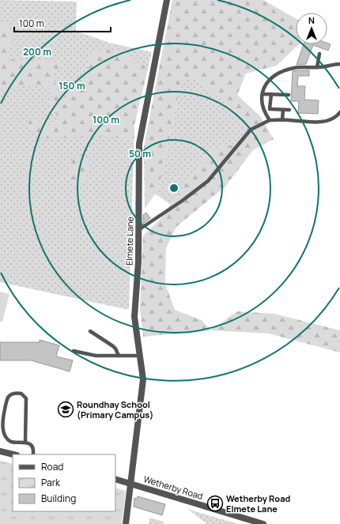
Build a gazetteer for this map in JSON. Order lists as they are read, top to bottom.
{
  "streets": {
    "street": ["Elmete Lane", "Wetherby Road"]
  },
  "crossings": [
    ["Elmete Lane", "Wetherby Road"]
  ],
  "places": {
    "school or university": ["Roundhay School (Primary Campus)"],
    "bus stop": ["Wetherby Road Elmete Lane"]
  },
  "legend": ["Road", "Park", "Building"],
  "scale_bar": "100 m",
  "north": "top",
  "rings": [
    "200 m",
    "150 m",
    "100 m",
    "50 m"
  ]
}
